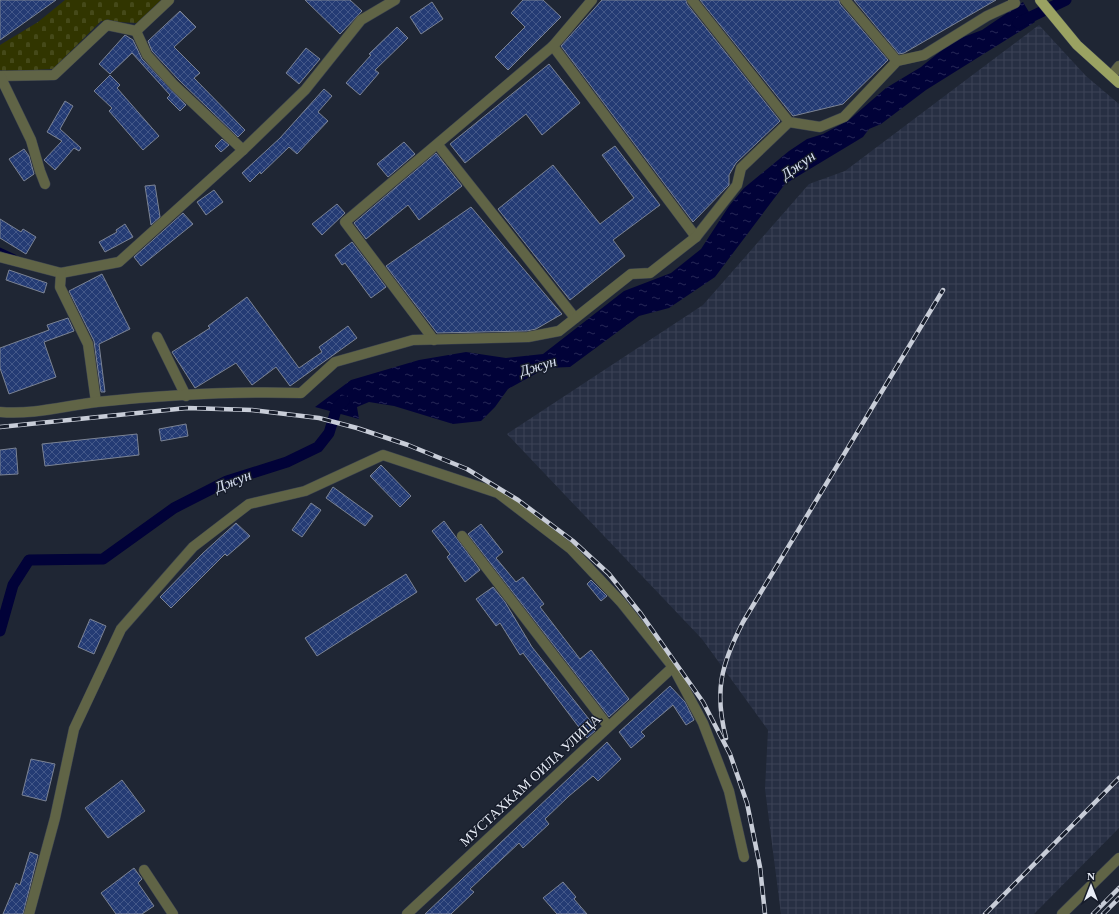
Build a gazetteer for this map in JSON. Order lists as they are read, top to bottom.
{
  "streets": {
    "street": ["МУСТАХКАМ ОИЛА УЛИЦА"]
  },
  "water": ["Джун"],
  "north": "top"
}
